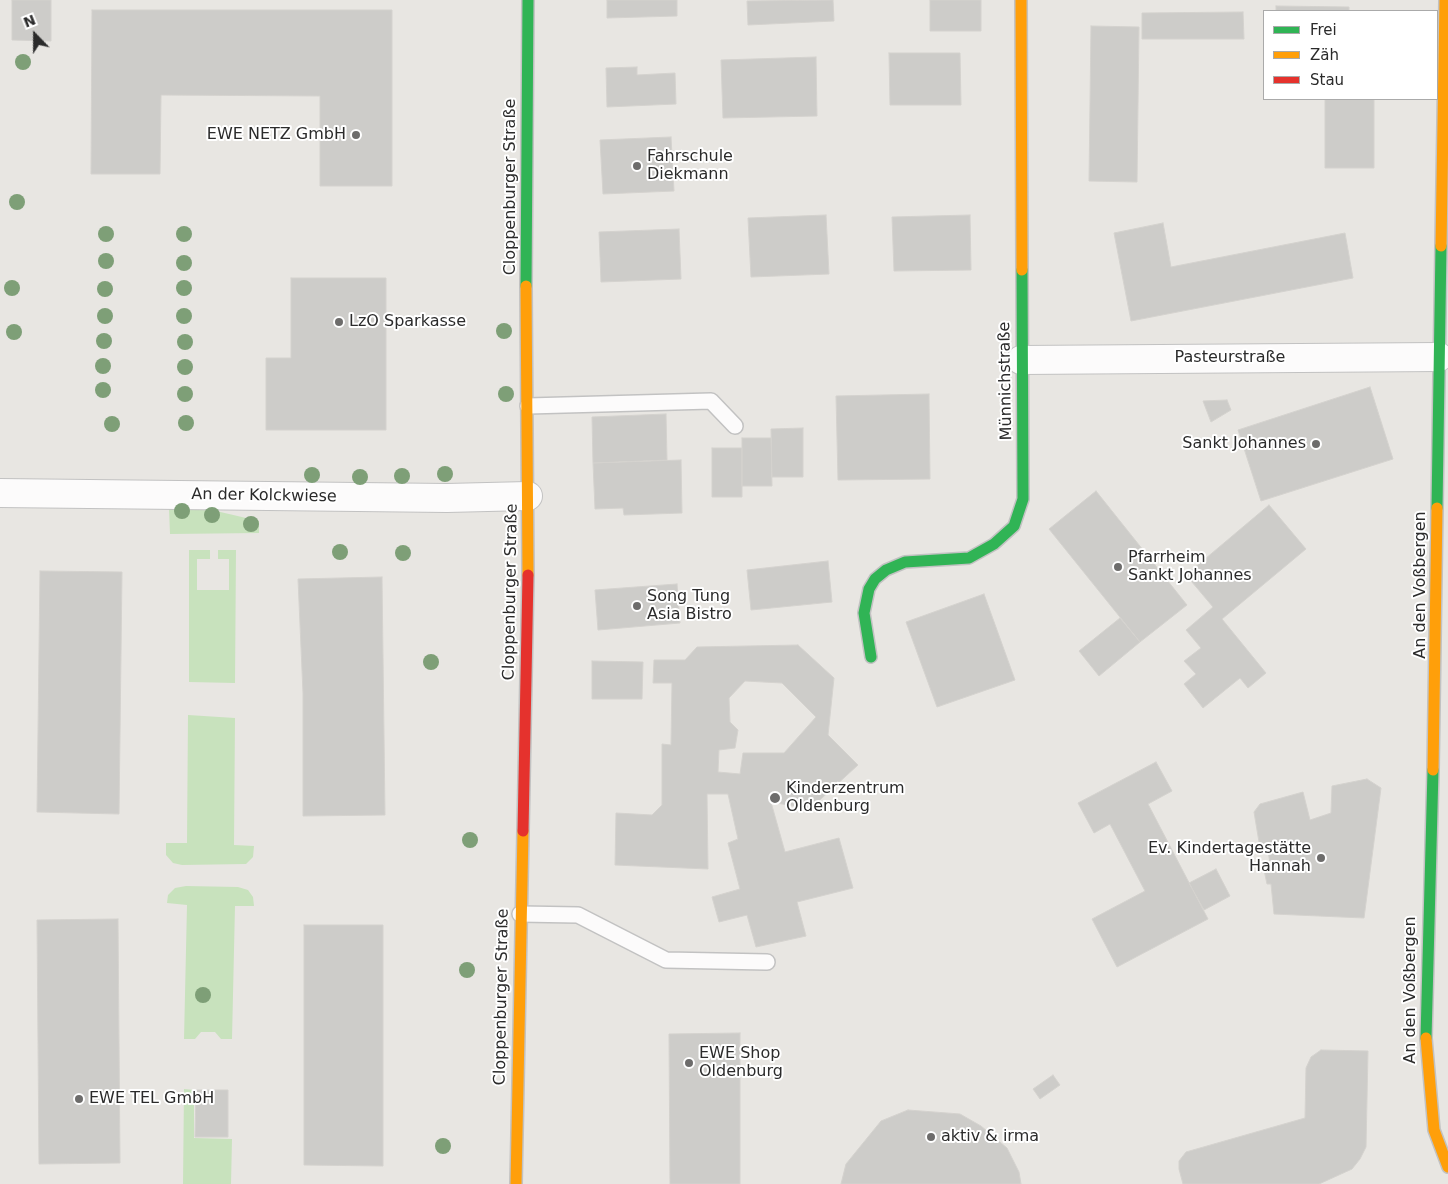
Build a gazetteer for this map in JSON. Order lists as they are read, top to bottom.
{
  "streets": {
    "street": [
      "Cloppenburger Straße",
      "Pasteurstraße",
      "Münnichstraße",
      "An der Kolckwiese",
      "An den Voßbergen"
    ]
  },
  "crossings": [
    ["Cloppenburger Straße", "An der Kolckwiese"],
    ["Pasteurstraße", "Münnichstraße"],
    ["Pasteurstraße", "An den Voßbergen"]
  ],
  "places": [
    "EWE NETZ GmbH",
    "Fahrschule Diekmann",
    "LzO Sparkasse",
    "Sankt Johannes",
    "Pfarrheim Sankt Johannes",
    "Song Tung Asia Bistro",
    "Kinderzentrum Oldenburg",
    "Ev. Kindertagestätte Hannah",
    "EWE Shop Oldenburg",
    "EWE TEL GmbH",
    "aktiv & irma"
  ],
  "legend": ["Frei", "Zäh", "Stau"],
  "north": "top"
}
